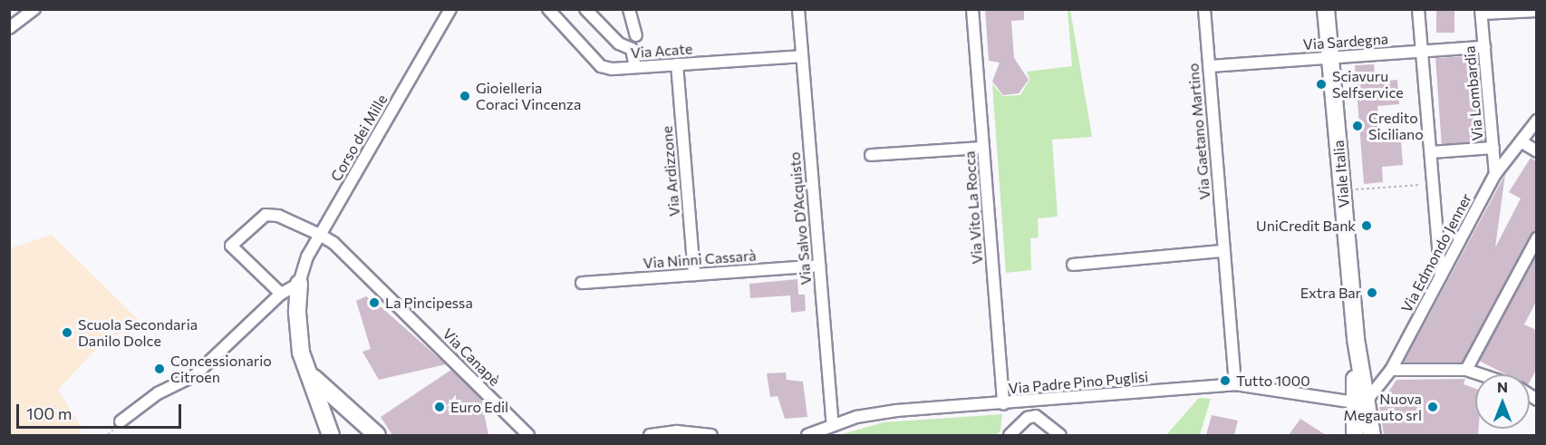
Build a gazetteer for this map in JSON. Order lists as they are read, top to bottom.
{
  "streets": {
    "street": [
      "Via Sardegna",
      "Via Acate",
      "Via Lombardia",
      "Via Gaetano Martino",
      "Corso dei Mille",
      "Via Ardizzone",
      "Viale Italia",
      "Via Vito La Rocca",
      "Via Salvo D'Acquisto",
      "Via Edmondo Jenner",
      "Via Ninni Cassarà",
      "Via Canapè",
      "Via Padre Pino Puglisi"
    ]
  },
  "crossings": [
    ["Via Sardegna", "Via Lombardia"],
    ["Via Sardegna", "Via Gaetano Martino"],
    ["Via Sardegna", "Viale Italia"],
    ["Via Acate", "Via Ardizzone"],
    ["Via Acate", "Via Salvo D'Acquisto"],
    ["Via Lombardia", "Via Edmondo Jenner"],
    ["Via Gaetano Martino", "Via Padre Pino Puglisi"],
    ["Corso dei Mille", "Via Canapè"],
    ["Via Ardizzone", "Via Ninni Cassarà"],
    ["Viale Italia", "Via Edmondo Jenner"],
    ["Viale Italia", "Via Padre Pino Puglisi"],
    ["Via Vito La Rocca", "Via Padre Pino Puglisi"],
    ["Via Salvo D'Acquisto", "Via Ninni Cassarà"],
    ["Via Salvo D'Acquisto", "Via Padre Pino Puglisi"],
    ["Via Edmondo Jenner", "Via Padre Pino Puglisi"]
  ],
  "places": [
    "Sciavuru Selfservice",
    "Gioielleria Coraci Vincenza",
    "Credito Siciliano",
    "UniCredit Bank",
    "Extra Bar",
    "La Pincipessa",
    "Scuola Secondaria Danilo Dolce",
    "Concessionario Citroen",
    "Tutto 1000",
    "Euro Edil",
    "Nuova Megauto srl"
  ],
  "scale_bar": "100 m",
  "north": "top"
}
